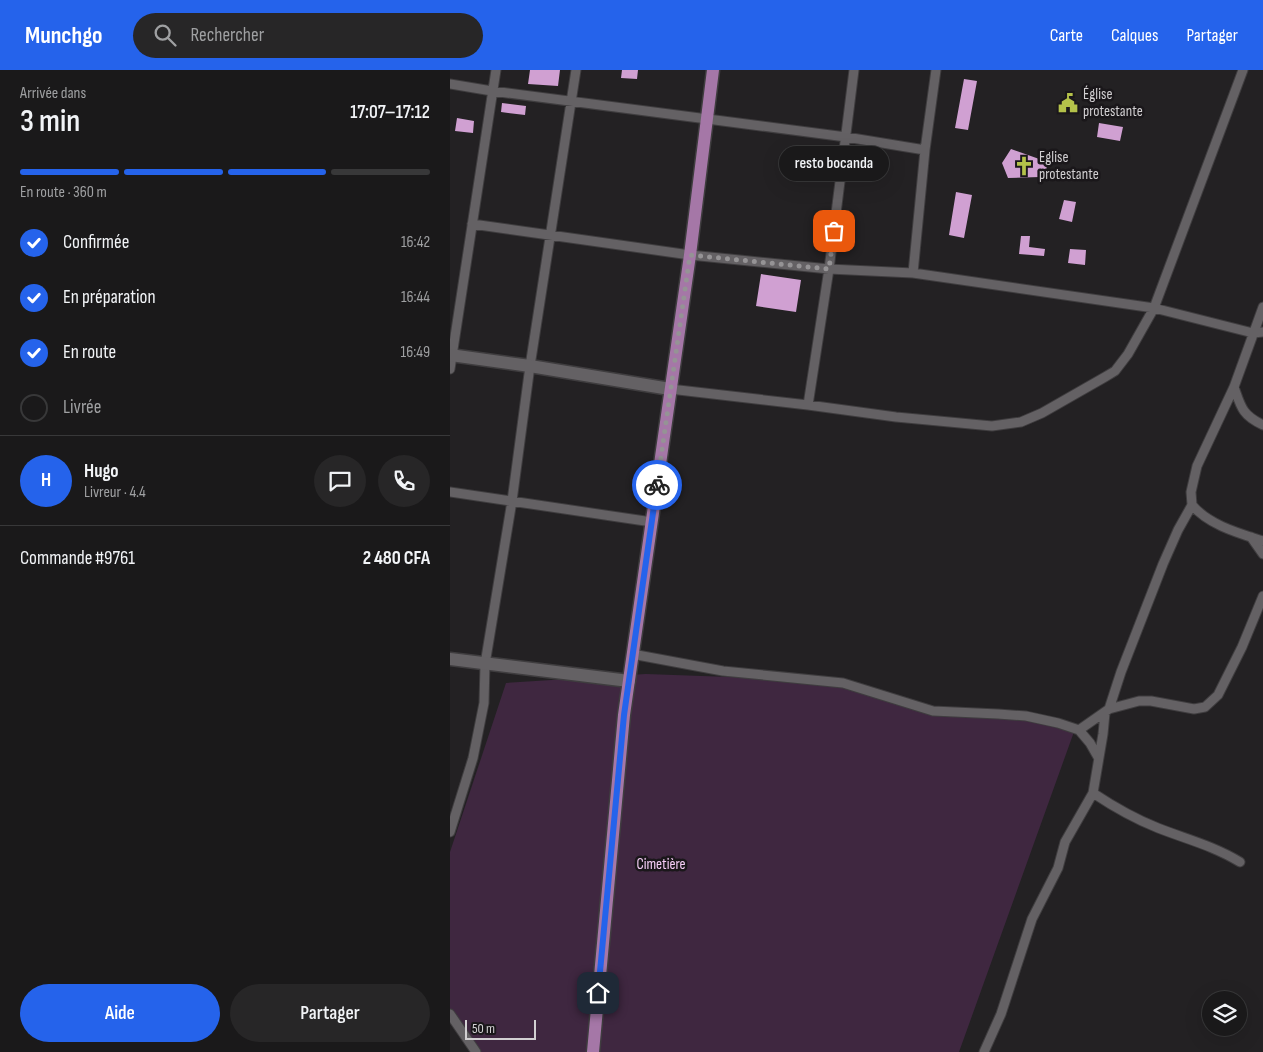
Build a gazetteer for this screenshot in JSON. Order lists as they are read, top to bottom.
{
  "parks": ["Cimetière"],
  "places": {
    "public building": ["Église protestante"],
    "church": ["Eglise protestante"],
    "other": ["resto bocanda"]
  },
  "scale_bar": "50 m",
  "page": {
    "header": "Munchgo",
    "search": "Rechercher",
    "nav": ["Carte", "Calques", "Partager"],
    "heading": ["3 min", "Arrivée dans", "17:07–17:12"],
    "panel": [
      "Hugo",
      "Livreur · 4.4",
      "Commande #9761",
      "2 480 CFA"
    ],
    "bubble": "resto bocanda",
    "bar": "En route · 360 m",
    "list": [
      ["Confirmée", "16:42"],
      ["En préparation", "16:44"],
      ["En route", "16:49"],
      "Livrée"
    ],
    "round": "H",
    "buttons": ["Aide", "Partager"],
    "scale": "50 m"
  }
}
